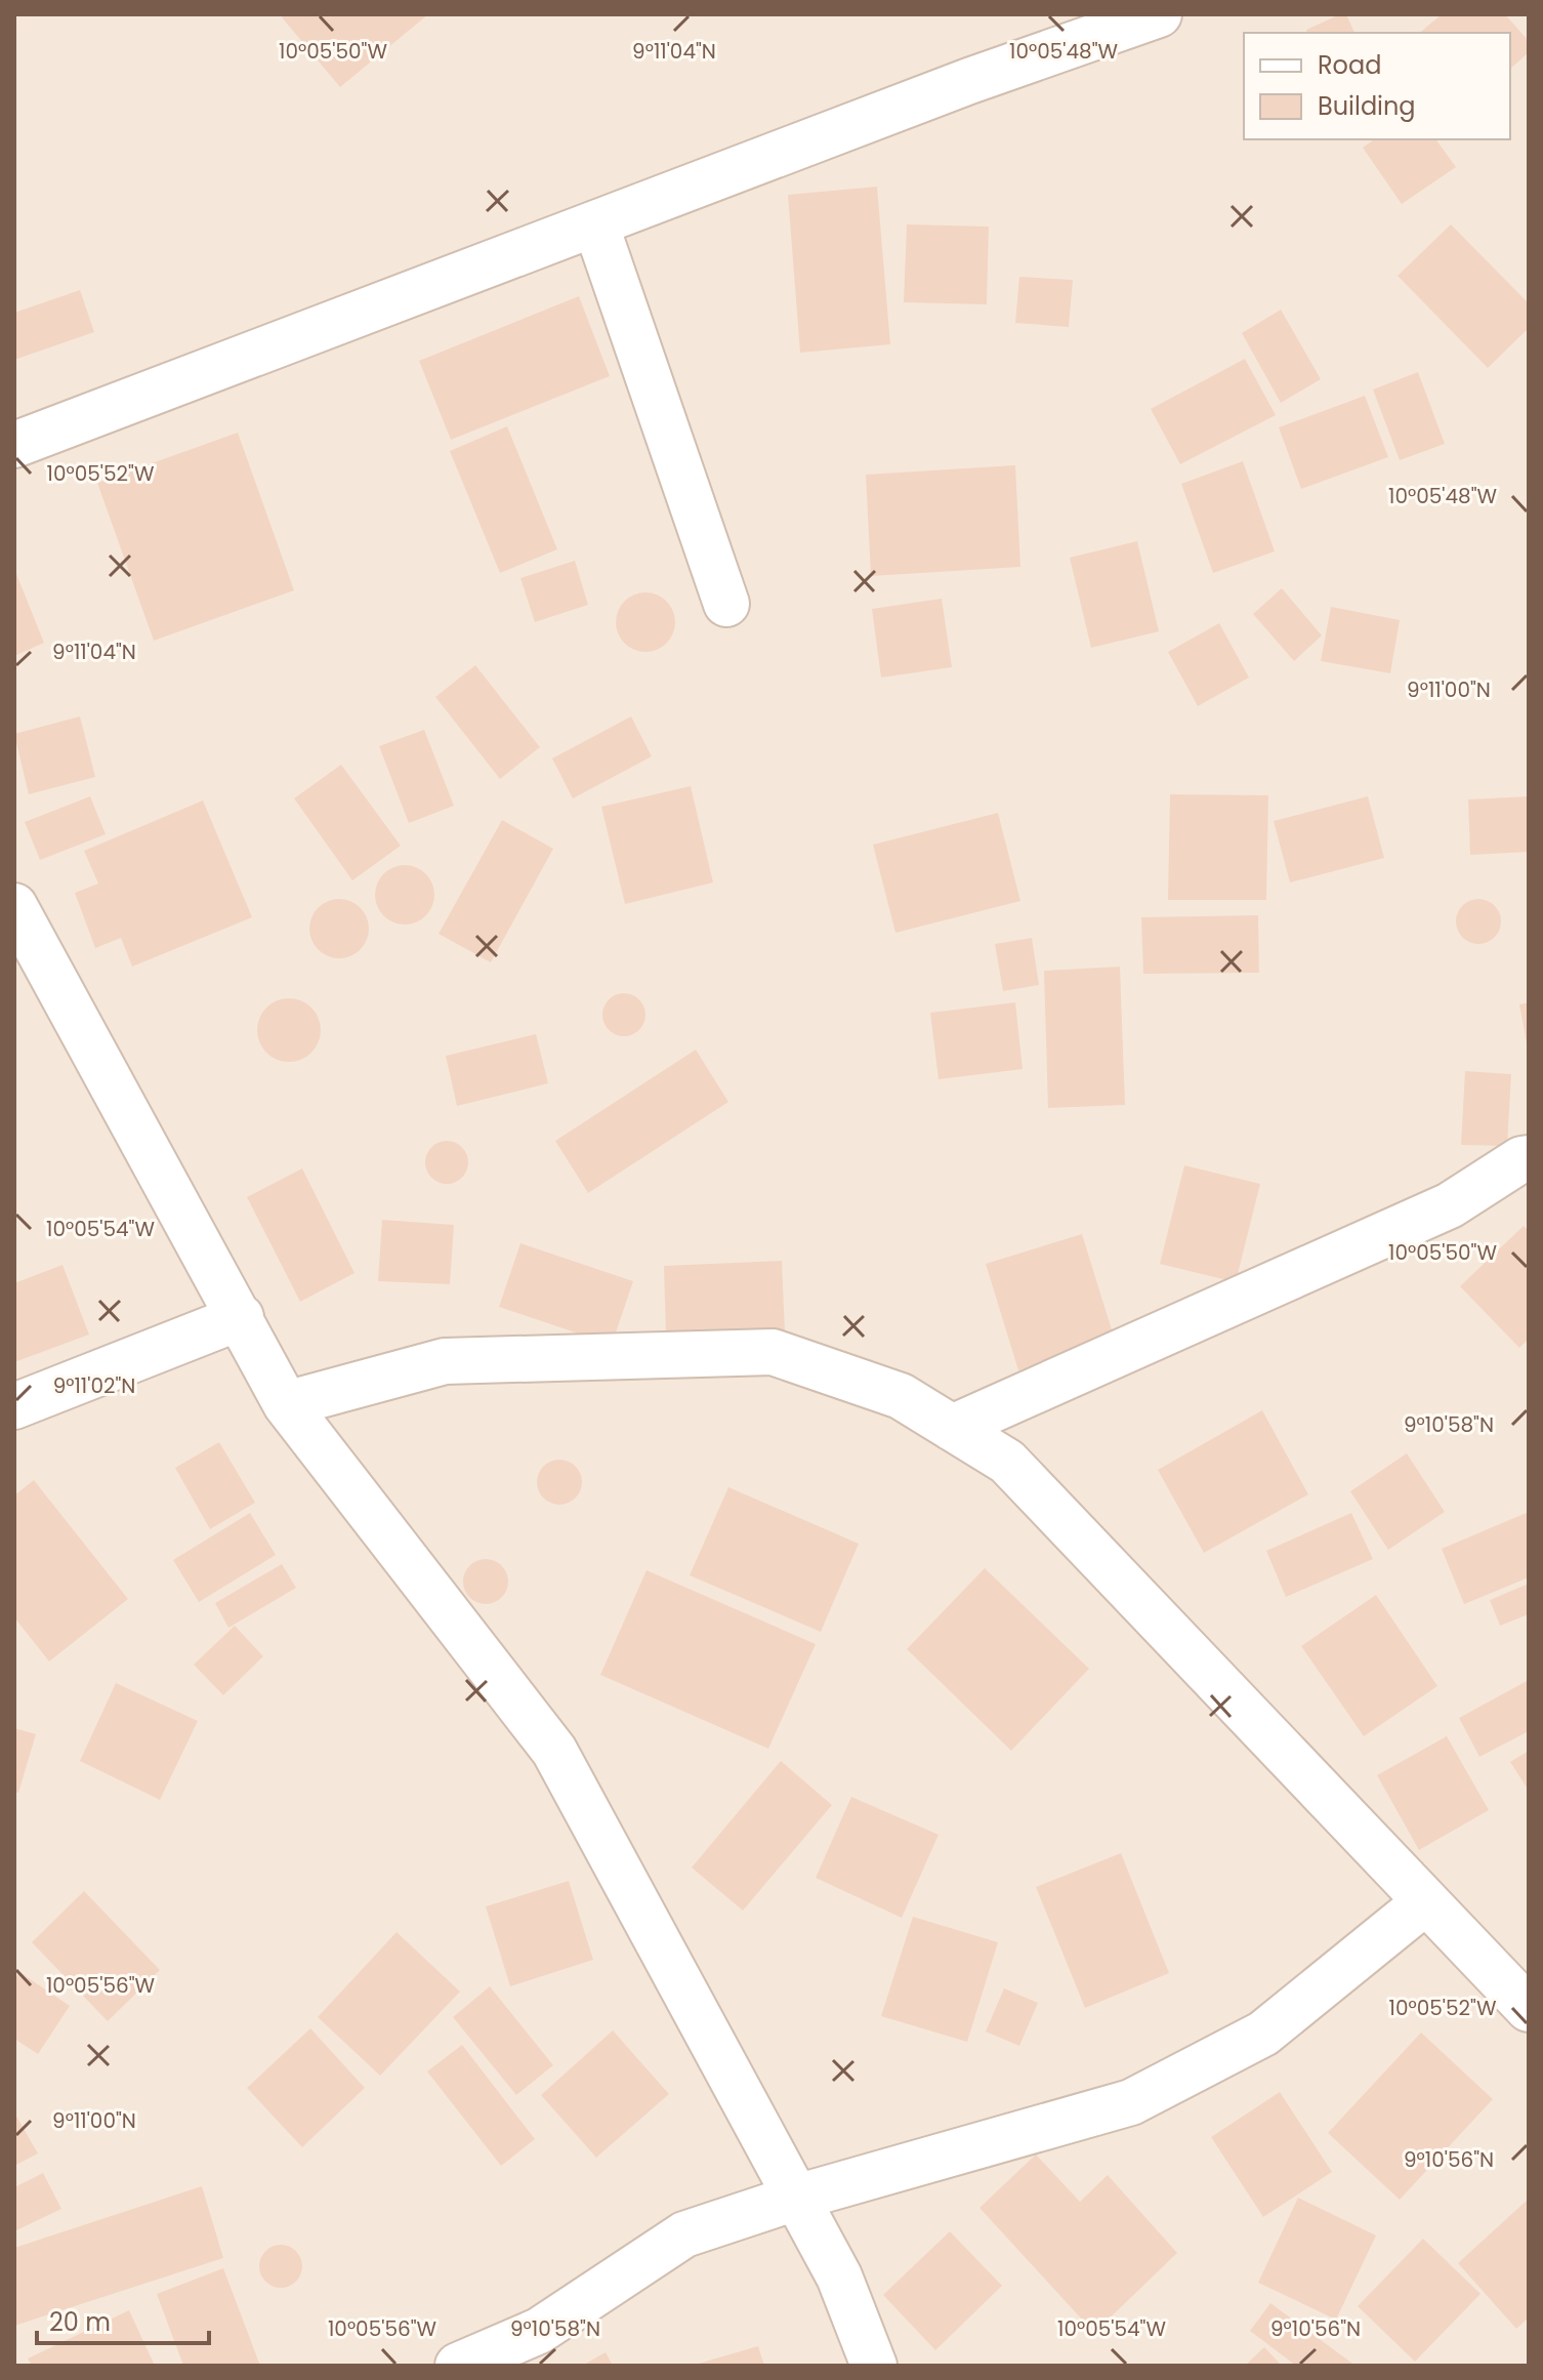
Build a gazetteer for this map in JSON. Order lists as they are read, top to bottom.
{
  "legend": ["Road", "Building"],
  "scale_bar": "20 m",
  "coordinates": [
    "9°11'04\"N",
    "10°05'50\"W",
    "10°05'48\"W",
    "10°05'52\"W",
    "9°11'00\"N",
    "10°05'54\"W",
    "9°11'02\"N",
    "9°10'58\"N",
    "10°05'56\"W",
    "9°10'56\"N"
  ]
}
